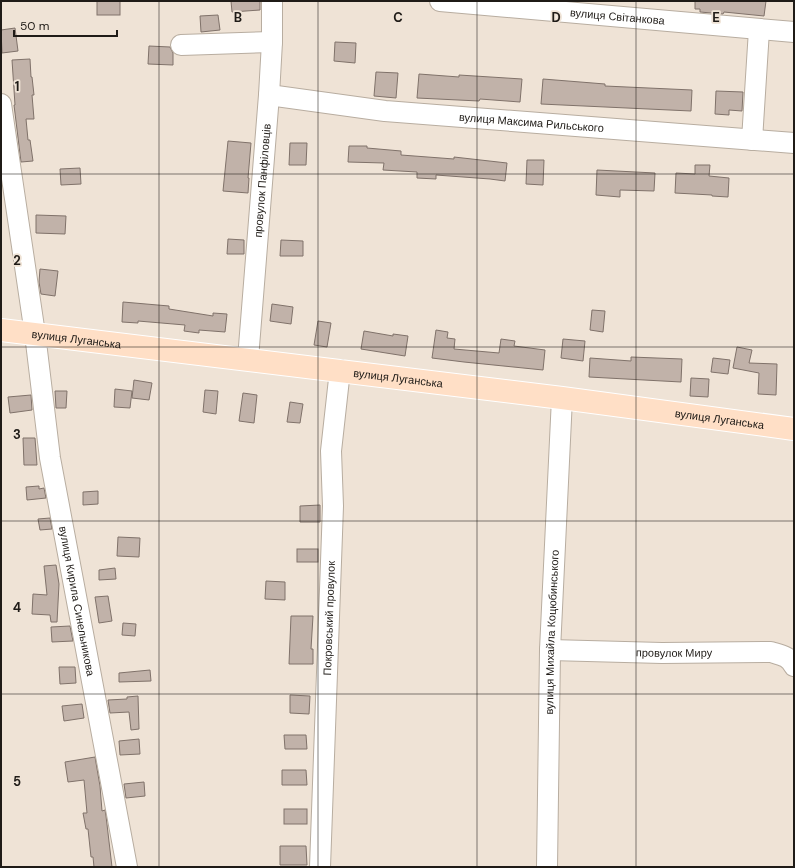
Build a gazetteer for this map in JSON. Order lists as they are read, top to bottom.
{
  "streets": {
    "main road": ["вулиця Луганська"],
    "street": [
      "вулиця Світанкова",
      "вулиця Максима Рильського",
      "провулок Панфіловців",
      "вулиця Кирила Синельникова",
      "Покровський провулок",
      "вулиця Михайла Коцюбинського",
      "провулок Миру"
    ]
  },
  "crossings": [
    ["вулиця Максима Рильського", "провулок Панфіловців"],
    ["провулок Панфіловців", "вулиця Луганська"],
    ["вулиця Луганська", "вулиця Кирила Синельникова"],
    ["вулиця Луганська", "Покровський провулок"],
    ["вулиця Луганська", "вулиця Михайла Коцюбинського"],
    ["вулиця Михайла Коцюбинського", "провулок Миру"]
  ],
  "scale_bar": "50 m",
  "grid": {
    "columns": [
      "B",
      "C",
      "D",
      "E"
    ],
    "rows": [
      "1",
      "2",
      "3",
      "4",
      "5"
    ]
  }
}
